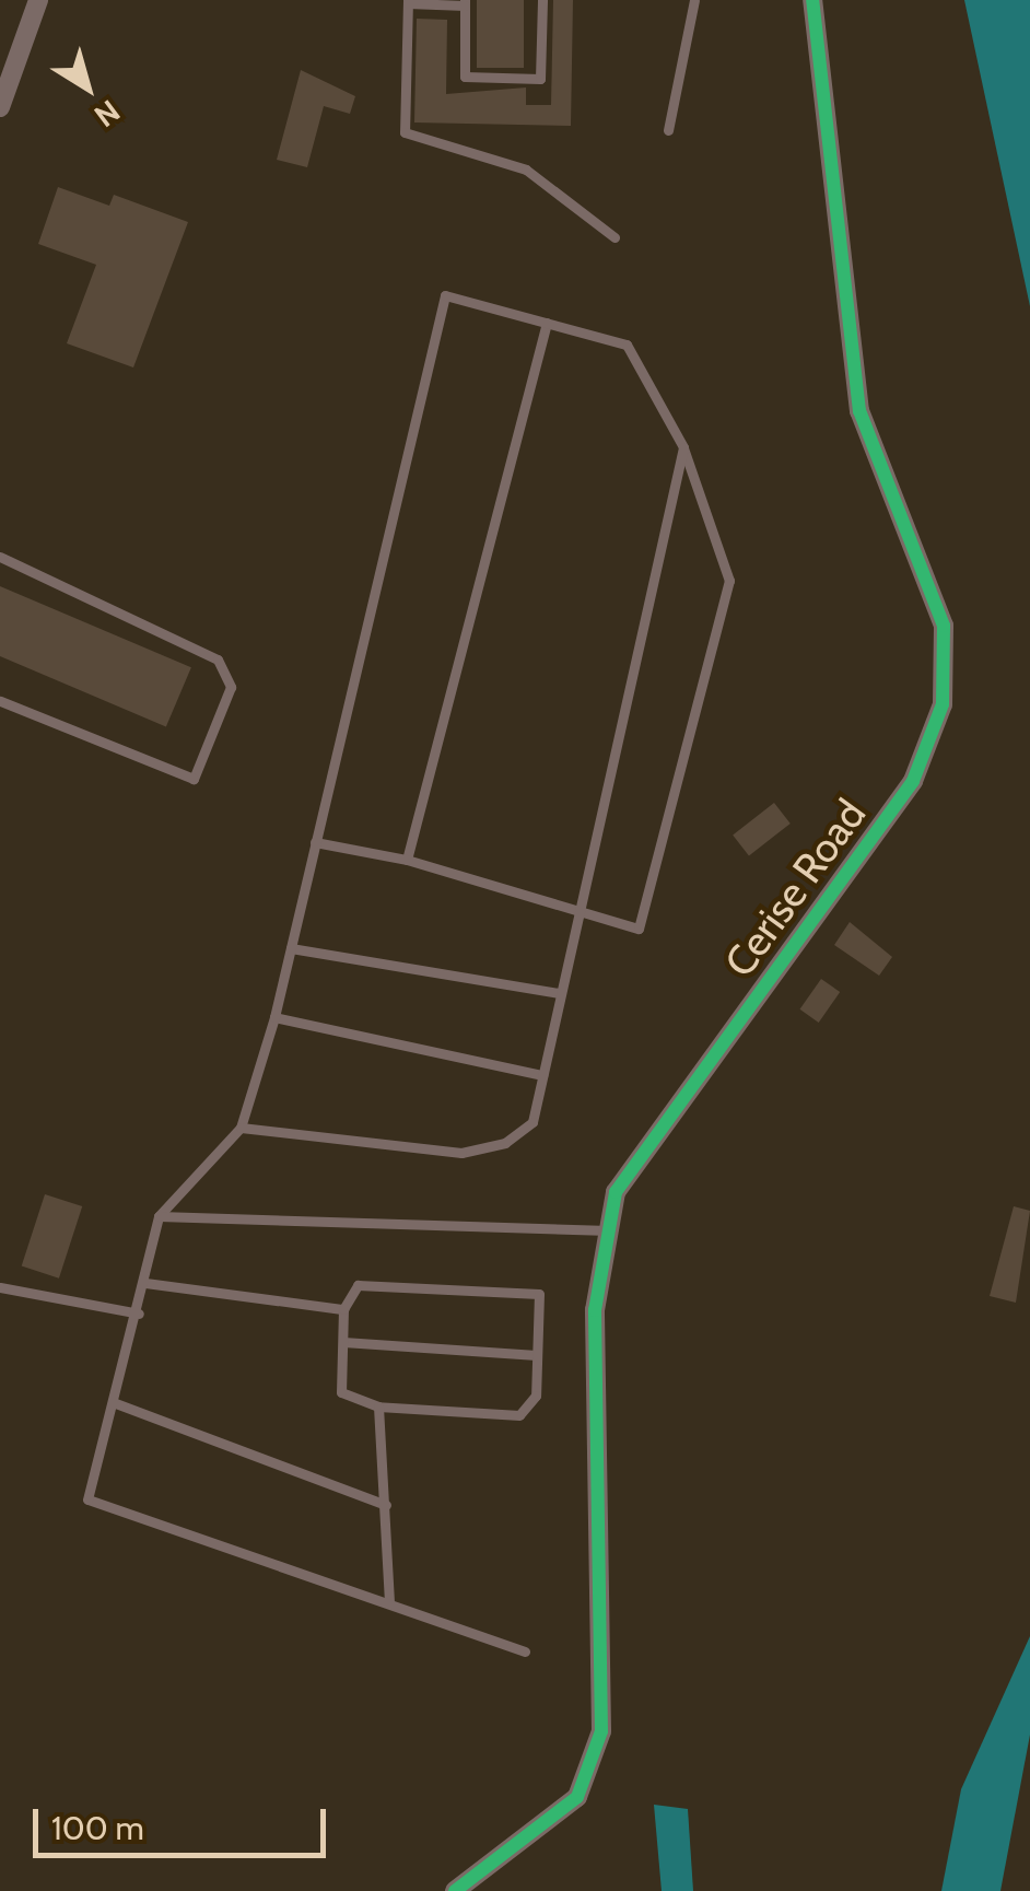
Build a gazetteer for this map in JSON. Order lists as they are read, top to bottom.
{
  "streets": {
    "street": ["Cerise Road"]
  },
  "scale_bar": "100 m",
  "north": "bottom right"
}
